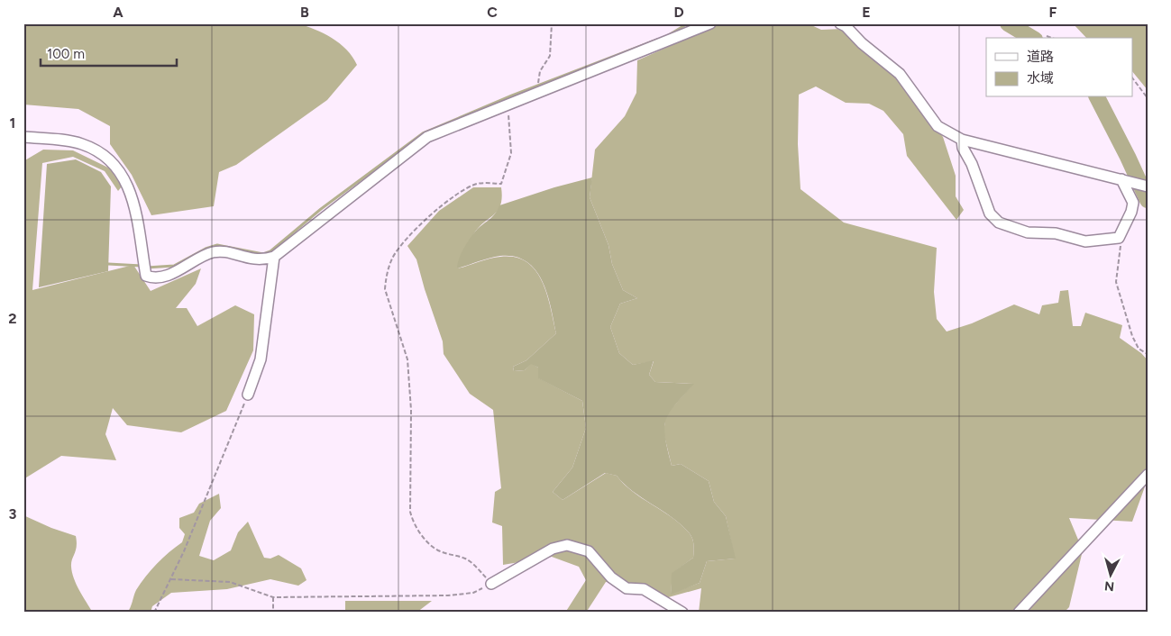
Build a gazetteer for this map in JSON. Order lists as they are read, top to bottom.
{
  "legend": ["道路", "水域"],
  "scale_bar": "100 m",
  "north": "bottom",
  "grid": {
    "columns": [
      "A",
      "B",
      "C",
      "D",
      "E",
      "F"
    ],
    "rows": ["1", "2", "3"]
  }
}
